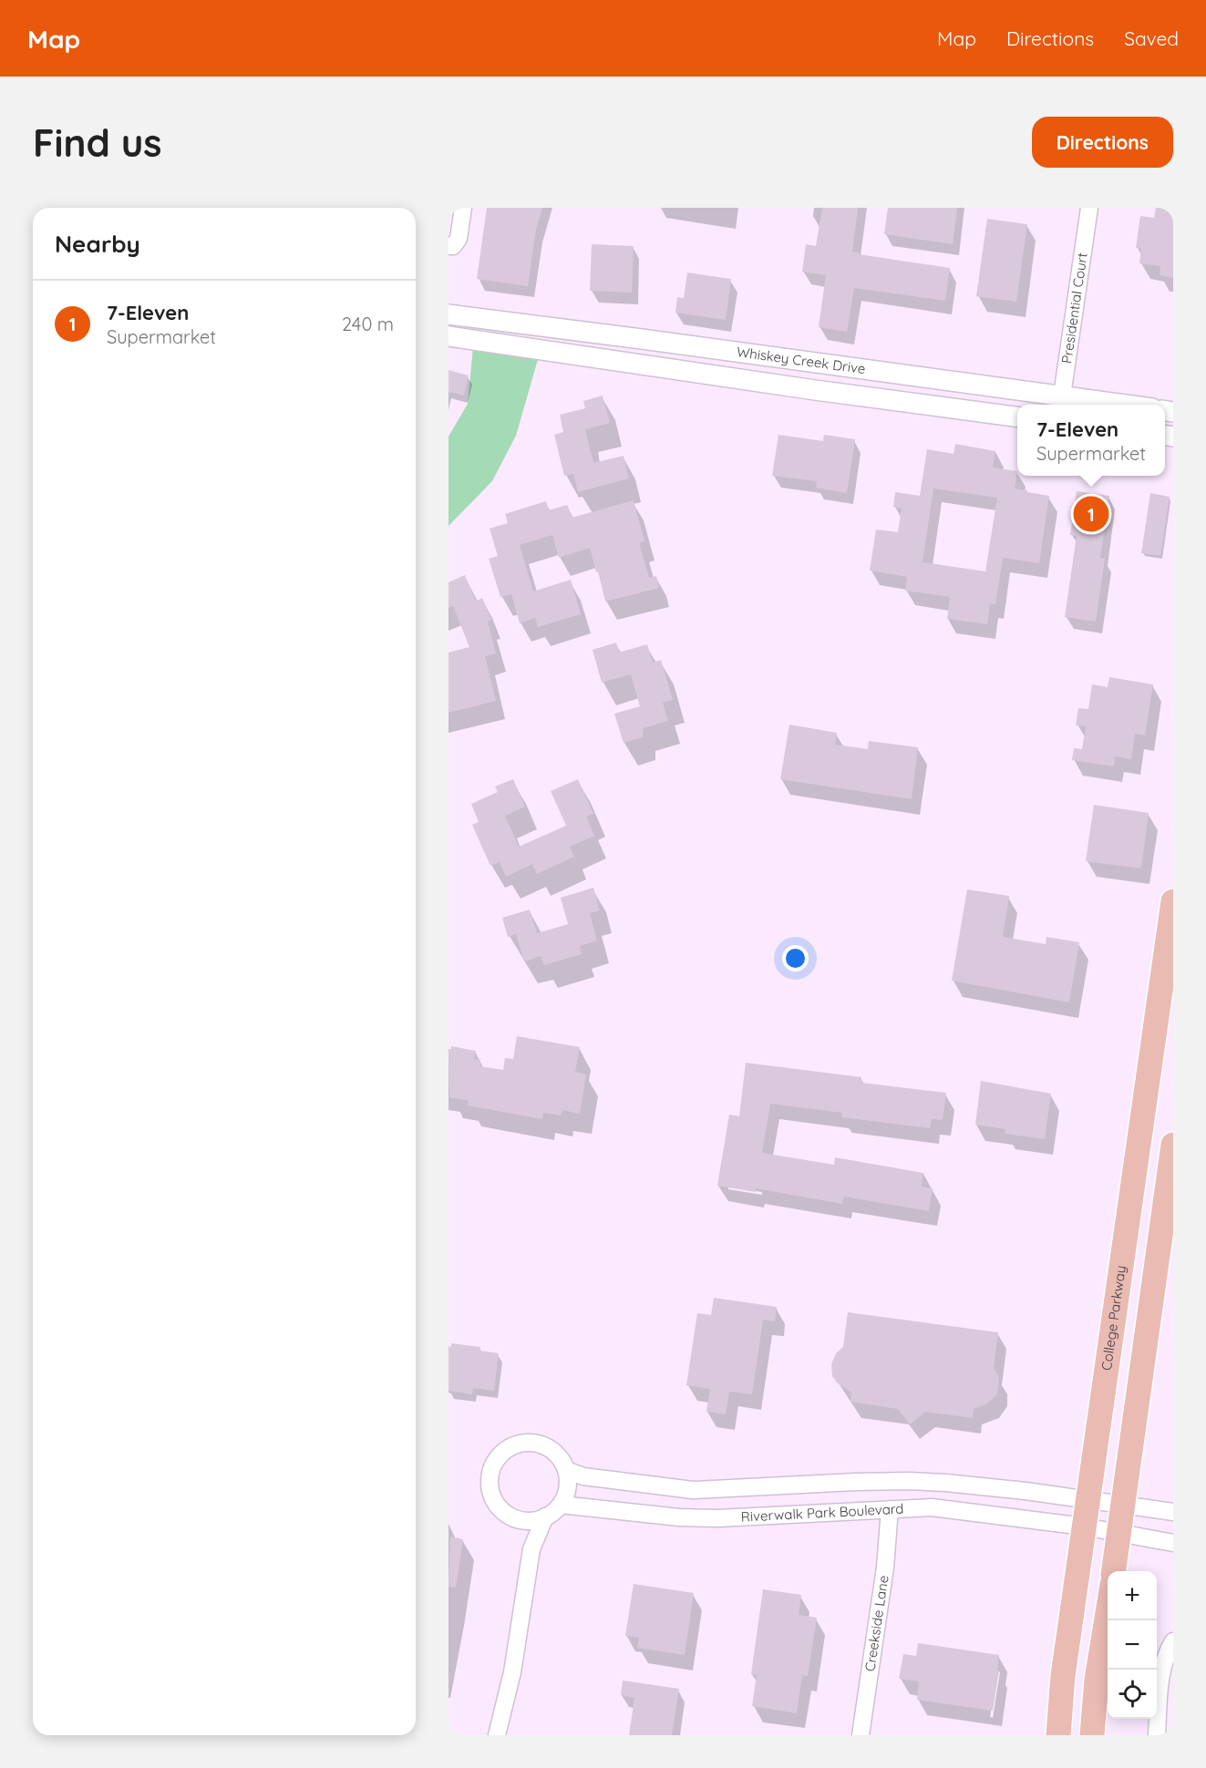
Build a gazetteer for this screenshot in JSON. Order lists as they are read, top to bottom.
{
  "streets": {
    "main road": ["College Parkway"],
    "street": [
      "Presidential Court",
      "Whiskey Creek Drive",
      "Riverwalk Park Boulevard",
      "Creekside Lane"
    ]
  },
  "crossings": [
    ["Presidential Court", "Whiskey Creek Drive"],
    ["College Parkway", "Riverwalk Park Boulevard"],
    ["Riverwalk Park Boulevard", "Creekside Lane"]
  ],
  "page": {
    "header": "Map",
    "nav": ["Map", "Directions", "Saved"],
    "buttons": "Directions",
    "title": "Find us",
    "heading": "Nearby",
    "list": [
      {
        "mark": "1",
        "name": "7-Eleven",
        "note": "Supermarket",
        "value": "240 m"
      }
    ],
    "popup": ["7-Eleven", "Supermarket"],
    "pins": "1",
    "map_buttons": ["+", "−"]
  }
}
